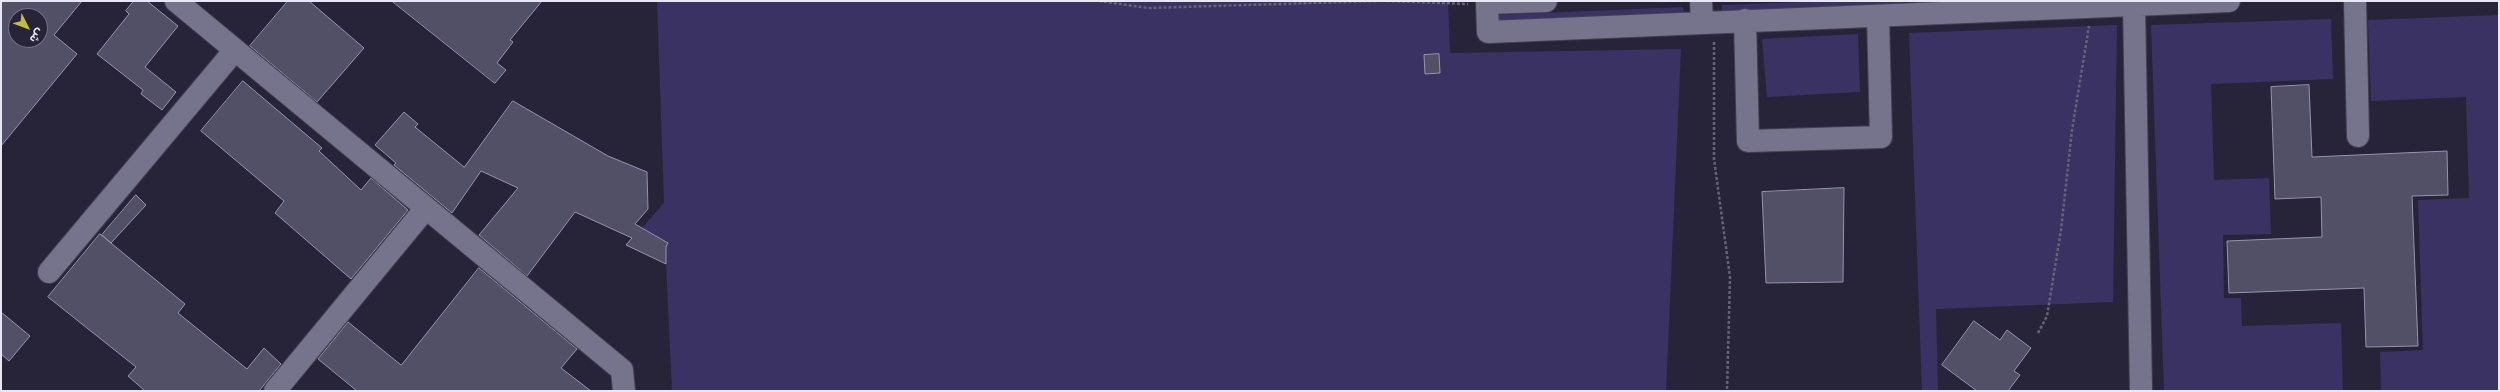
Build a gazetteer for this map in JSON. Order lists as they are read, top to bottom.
{
  "north": "bottom right"
}
